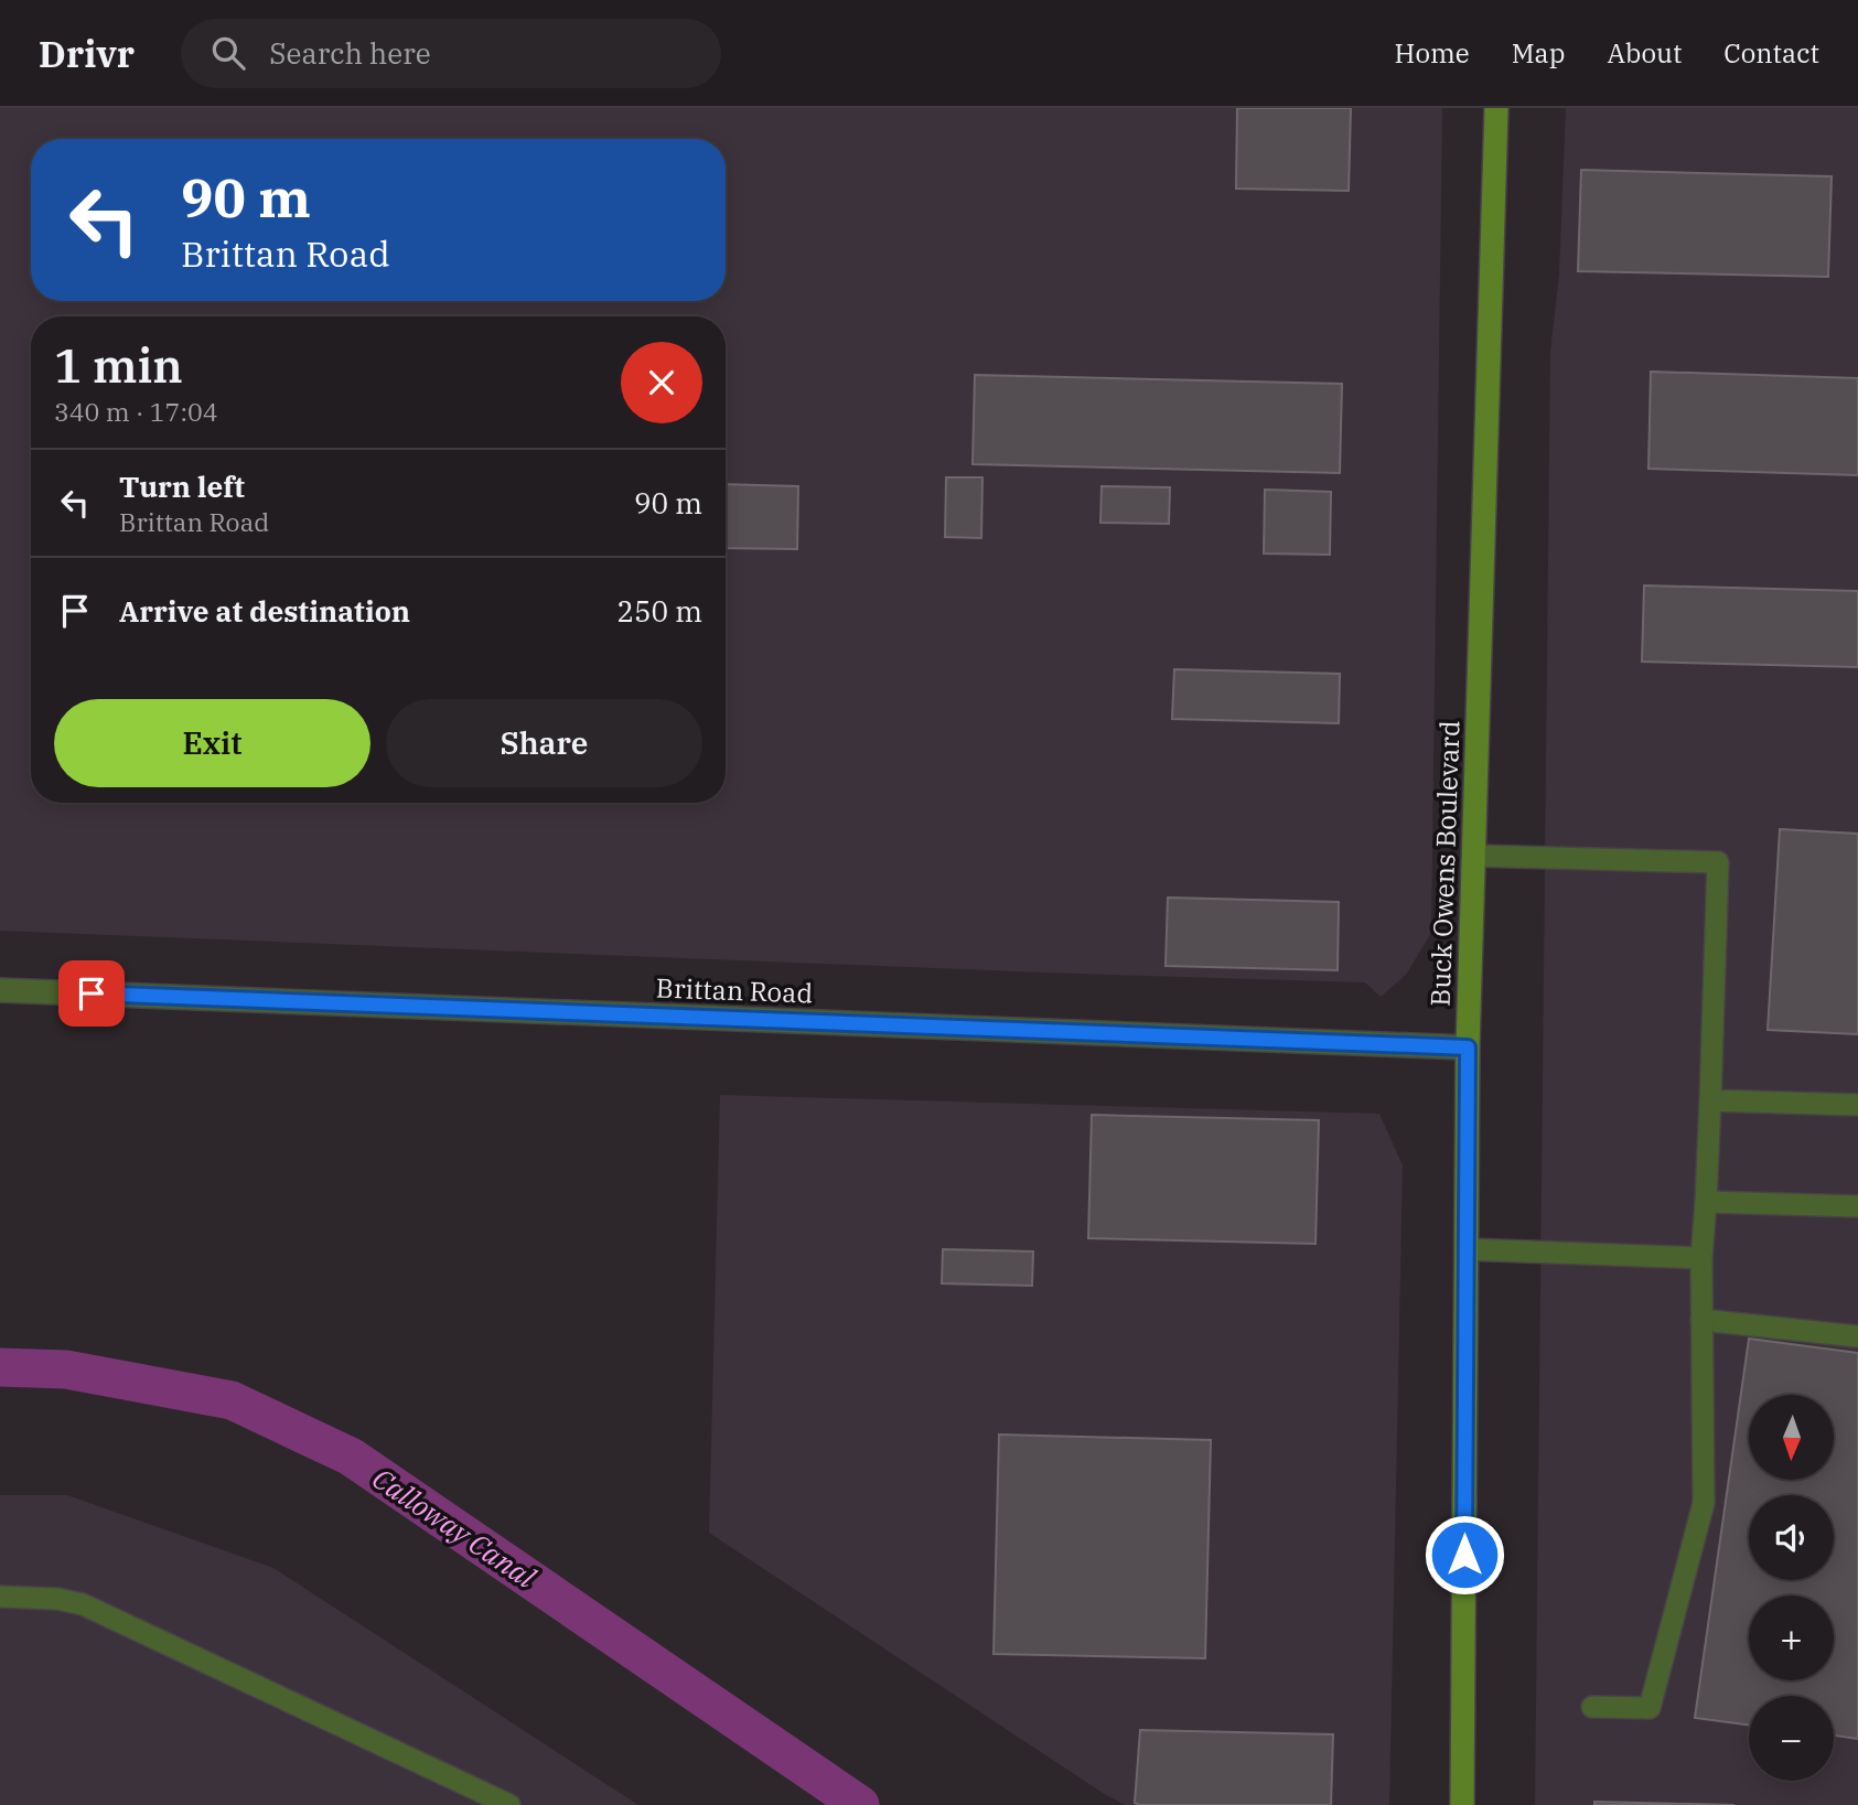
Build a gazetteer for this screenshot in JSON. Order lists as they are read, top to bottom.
{
  "streets": {
    "main road": ["Buck Owens Boulevard"],
    "street": ["Brittan Road"]
  },
  "crossings": [
    ["Buck Owens Boulevard", "Brittan Road"]
  ],
  "water": ["Calloway Canal"],
  "north": "bottom",
  "page": {
    "header": "Drivr",
    "search": "Search here",
    "nav": [
      "Home",
      "Map",
      "About",
      "Contact"
    ],
    "turn": ["90 m", "Brittan Road"],
    "heading": ["1 min", "340 m · 17:04"],
    "list": [
      {
        "name": "Turn left",
        "note": "Brittan Road",
        "value": "90 m"
      },
      {
        "name": "Arrive at destination",
        "value": "250 m"
      }
    ],
    "buttons": ["Exit", "Share"],
    "map_buttons": ["+", "−"]
  }
}
